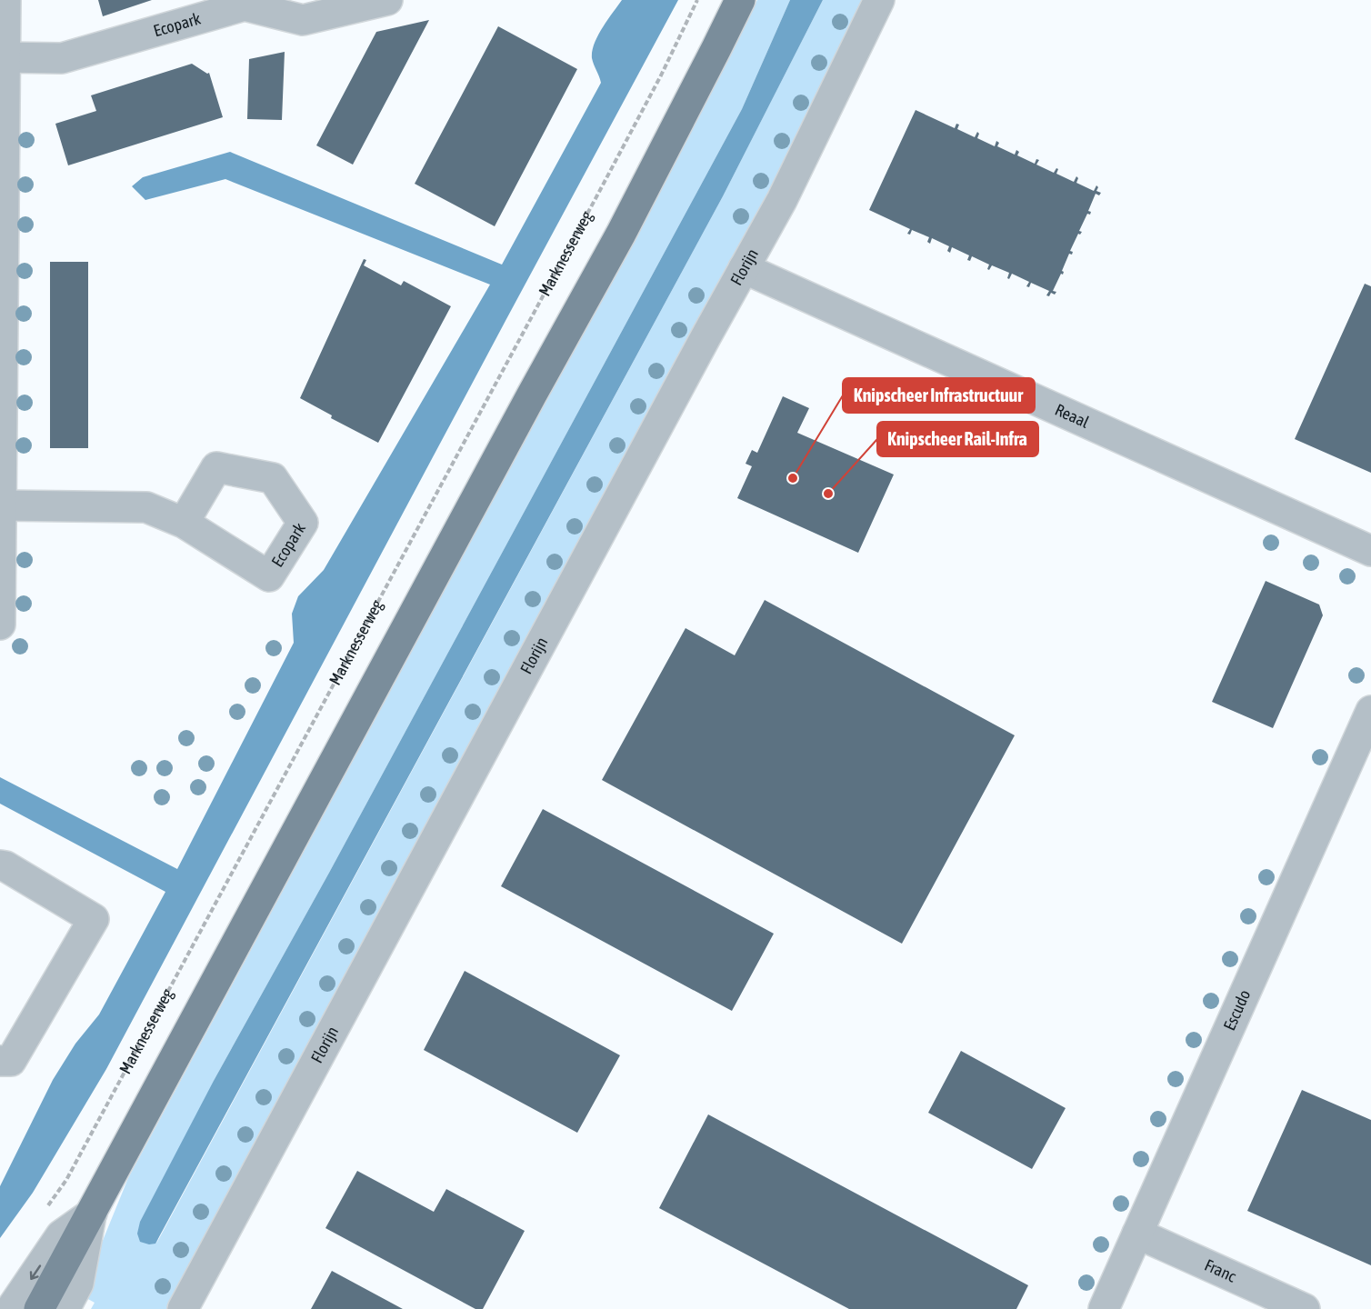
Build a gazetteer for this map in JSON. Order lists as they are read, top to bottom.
{
  "streets": {
    "street": [
      "Ecopark",
      "Florijn",
      "Reaal",
      "Escudo",
      "Franc"
    ],
    "path": ["Marknesserweg"]
  },
  "crossings": [
    ["Florijn", "Reaal"],
    ["Escudo", "Franc"]
  ],
  "places": ["Knipscheer Infrastructuur", "Knipscheer Rail-Infra"]
}
